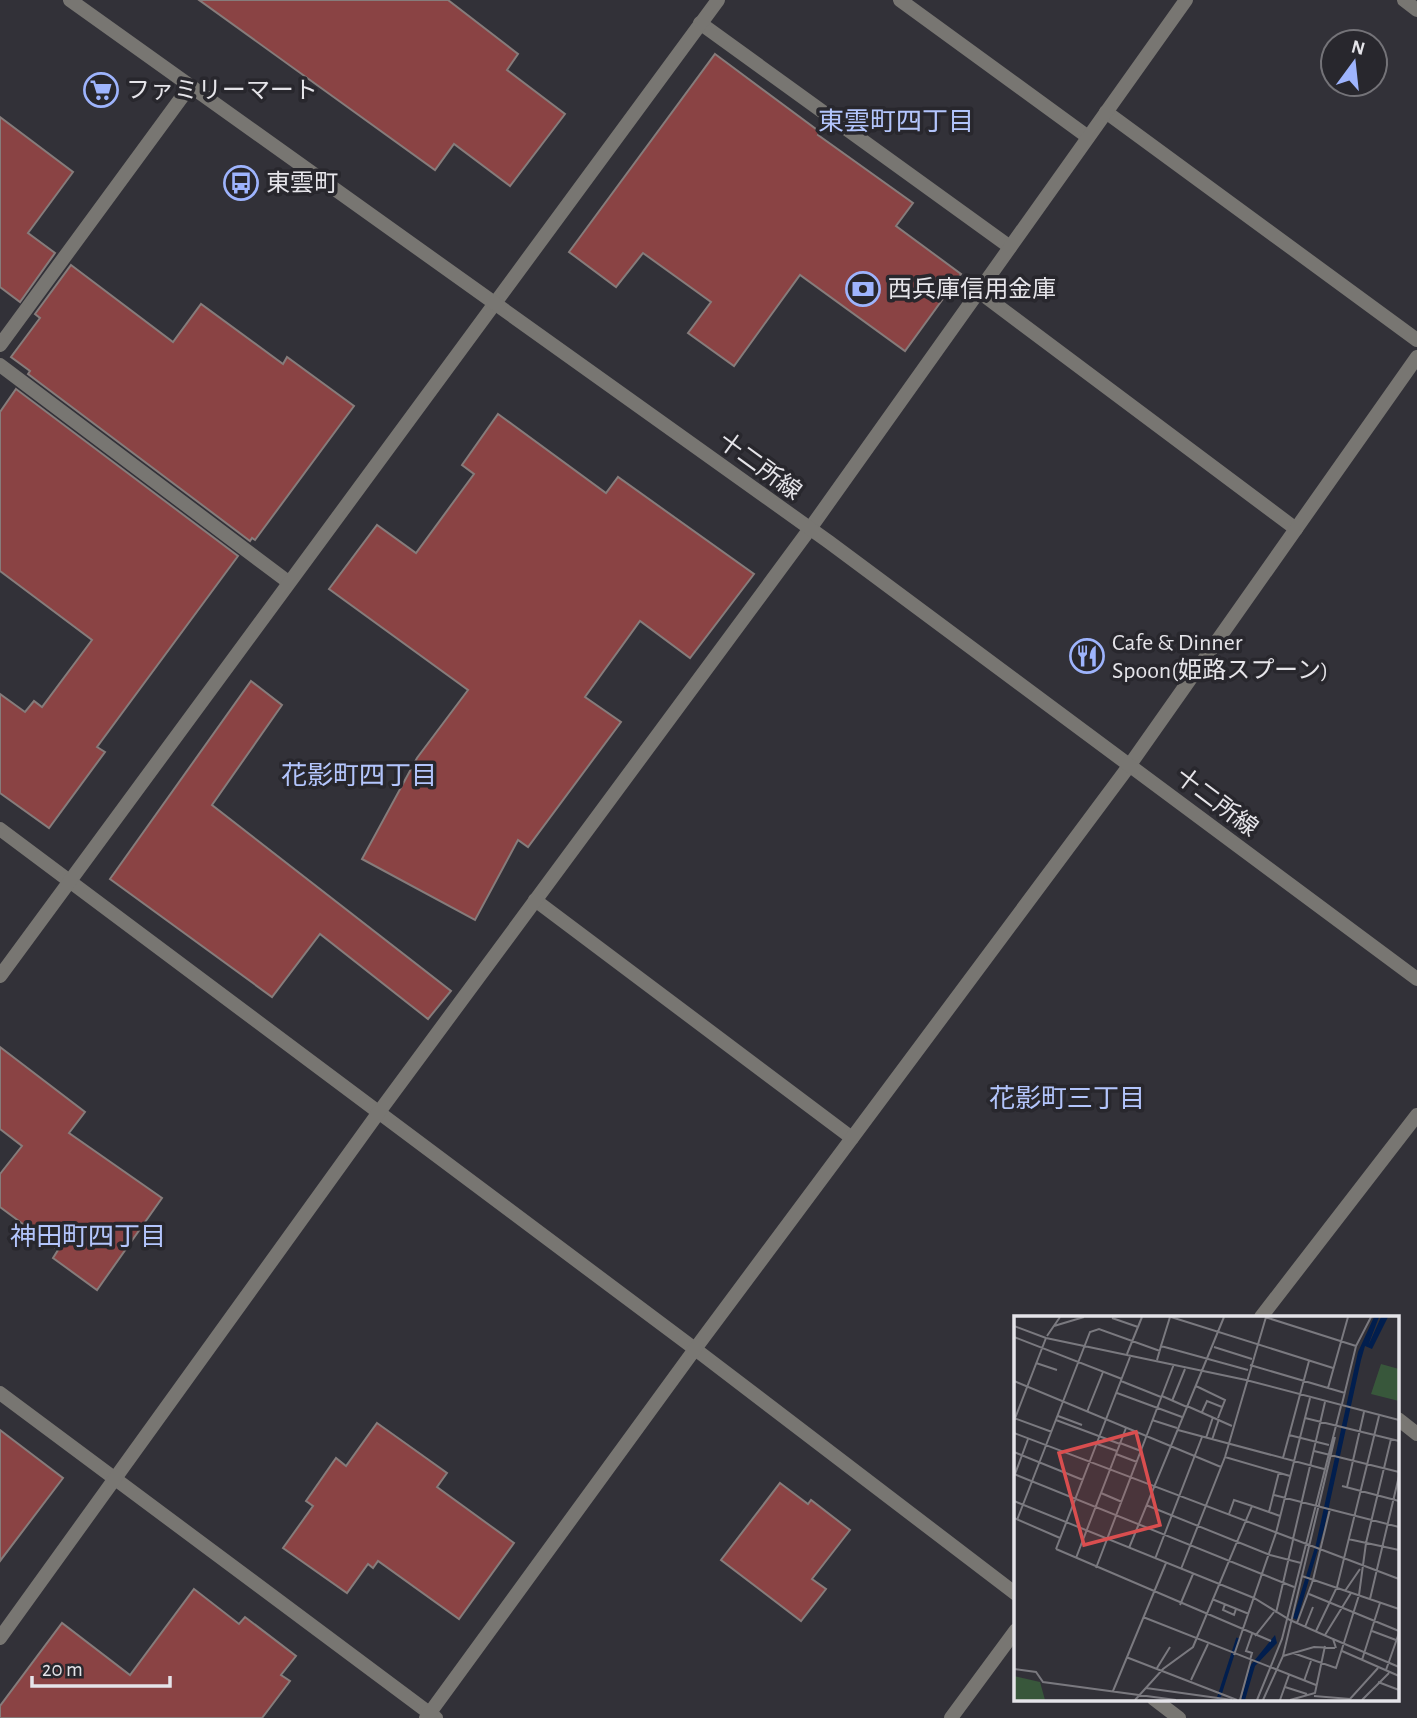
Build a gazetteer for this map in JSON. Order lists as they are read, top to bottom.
{
  "streets": {
    "street": ["十二所線"]
  },
  "districts": [
    "東雲町四丁目",
    "花影町四丁目",
    "花影町三丁目",
    "神田町四丁目"
  ],
  "places": {
    "supermarket": ["ファミリーマート"],
    "bus stop": ["東雲町"],
    "bank": ["西兵庫信用金庫"],
    "restaurant": ["Cafe & Dinner Spoon(姫路スプーン)"]
  },
  "scale_bar": "20 m",
  "north": "top"
}
